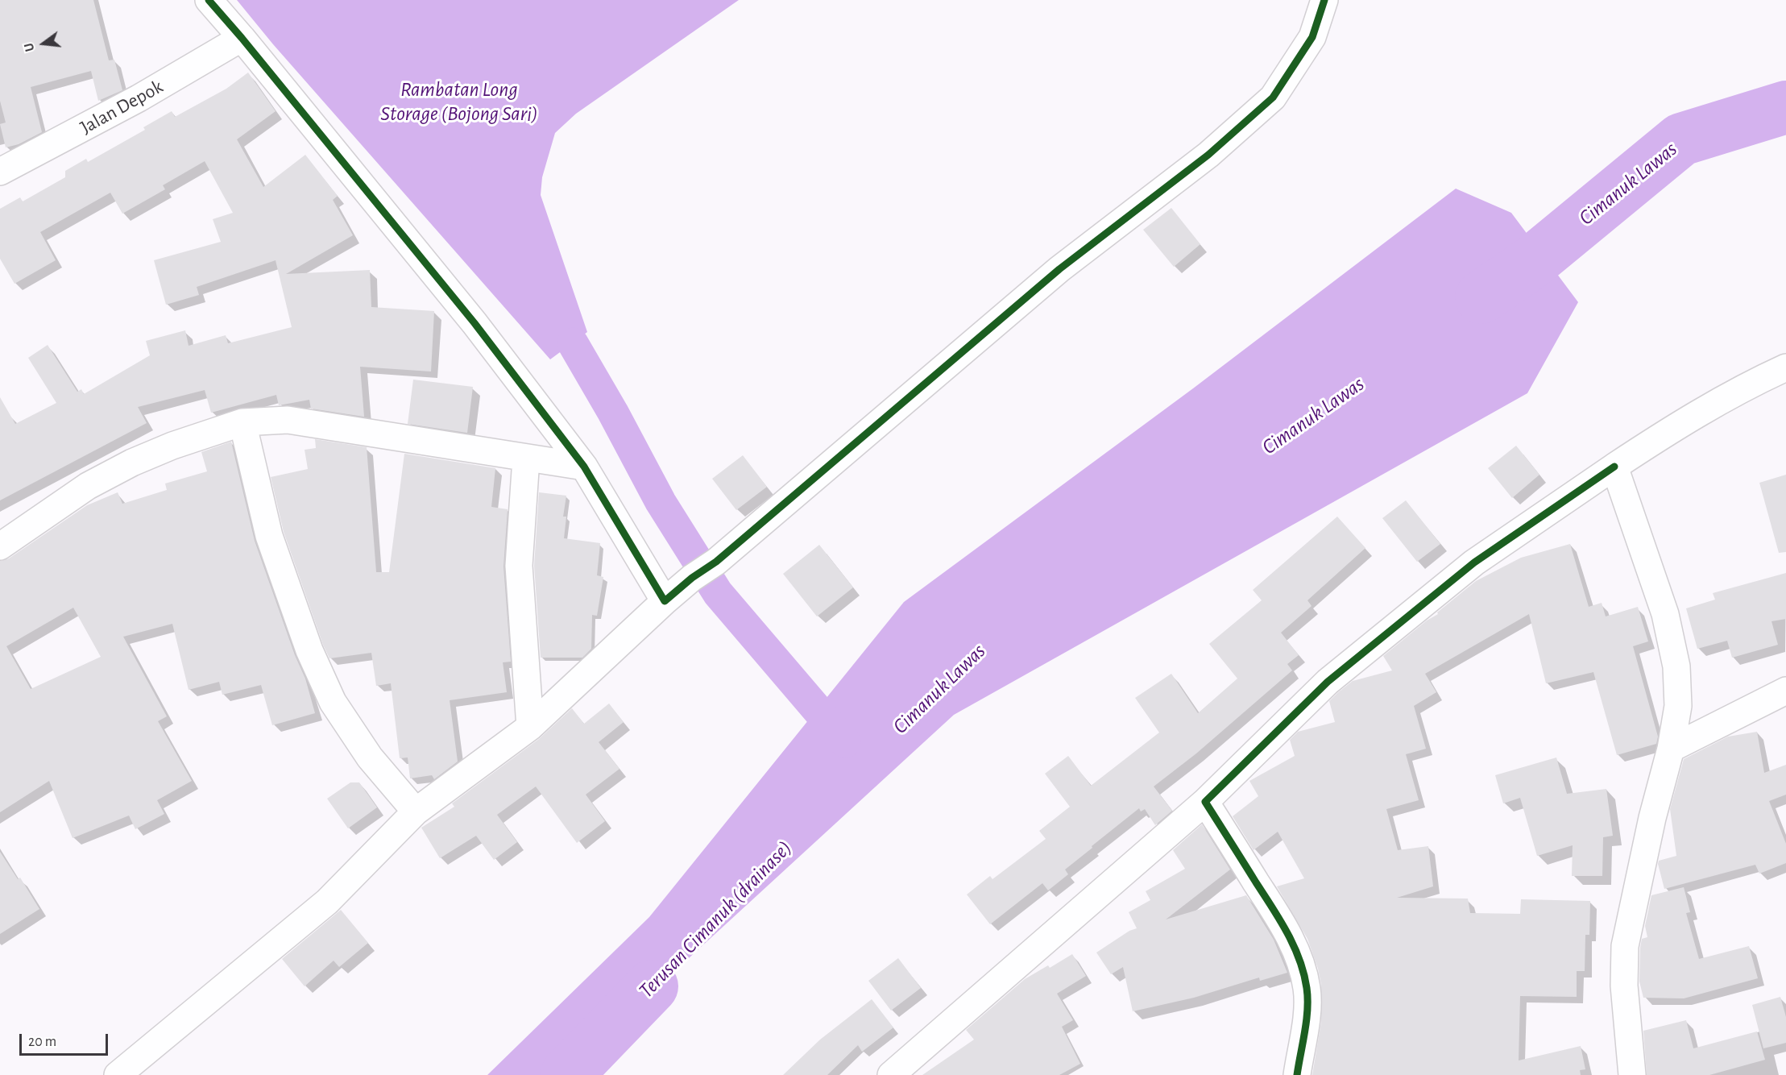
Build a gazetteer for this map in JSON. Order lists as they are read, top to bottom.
{
  "streets": {
    "street": ["Jalan Depok"]
  },
  "water": ["Rambatan Long Storage (Bojong Sari)", "Cimanuk Lawas", "Terusan Cimanuk (drainase)"],
  "scale_bar": "20 m",
  "north": "left"
}
